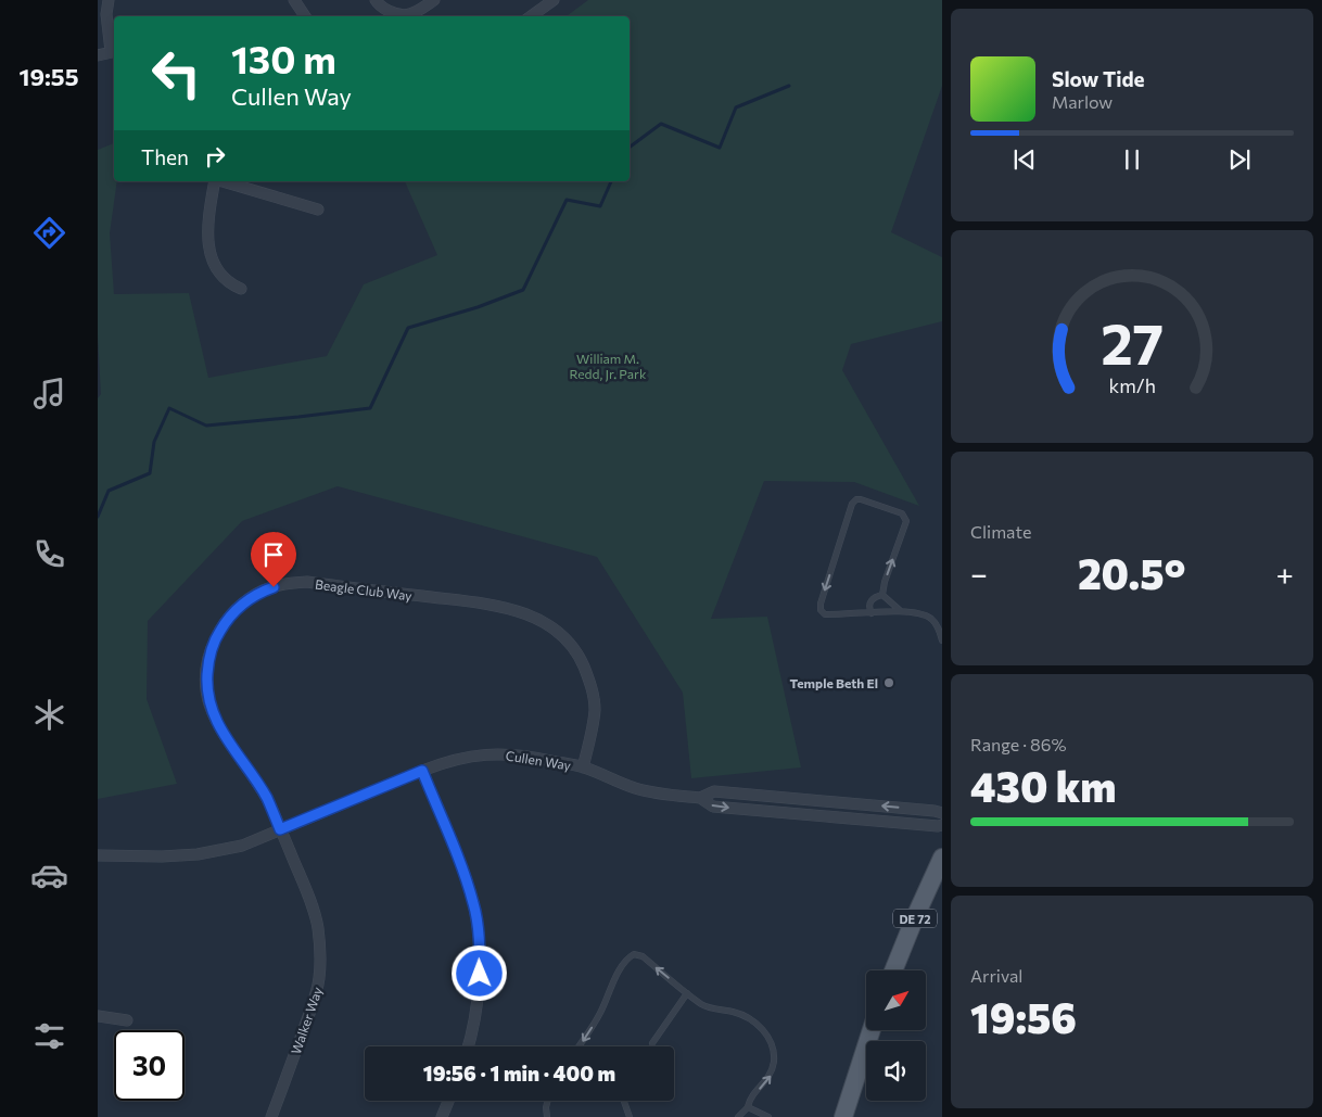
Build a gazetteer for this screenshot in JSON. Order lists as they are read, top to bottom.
{
  "streets": {
    "main road": ["DE 72"],
    "street": ["Beagle Club Way", "Cullen Way", "Walker Way"]
  },
  "crossings": [
    ["Beagle Club Way", "Cullen Way"],
    ["Beagle Club Way", "Walker Way"],
    ["Cullen Way", "Walker Way"]
  ],
  "parks": ["William M. Redd, Jr. Park"],
  "places": ["Temple Beth El"],
  "north": "top right",
  "page": {
    "tabs": "19:55",
    "turn": ["130 m", "Cullen Way"],
    "song": ["Slow Tide", "Marlow"],
    "then": "Then",
    "tile": [
      "Climate",
      ["Range · 86%", "430 km"],
      ["Arrival", "19:56"]
    ],
    "heat": ["−", "20.5°", "+"],
    "limit": "30",
    "trip": "19:56 · 1 min · 400 m",
    "gauge": ["27", "km/h"]
  }
}
